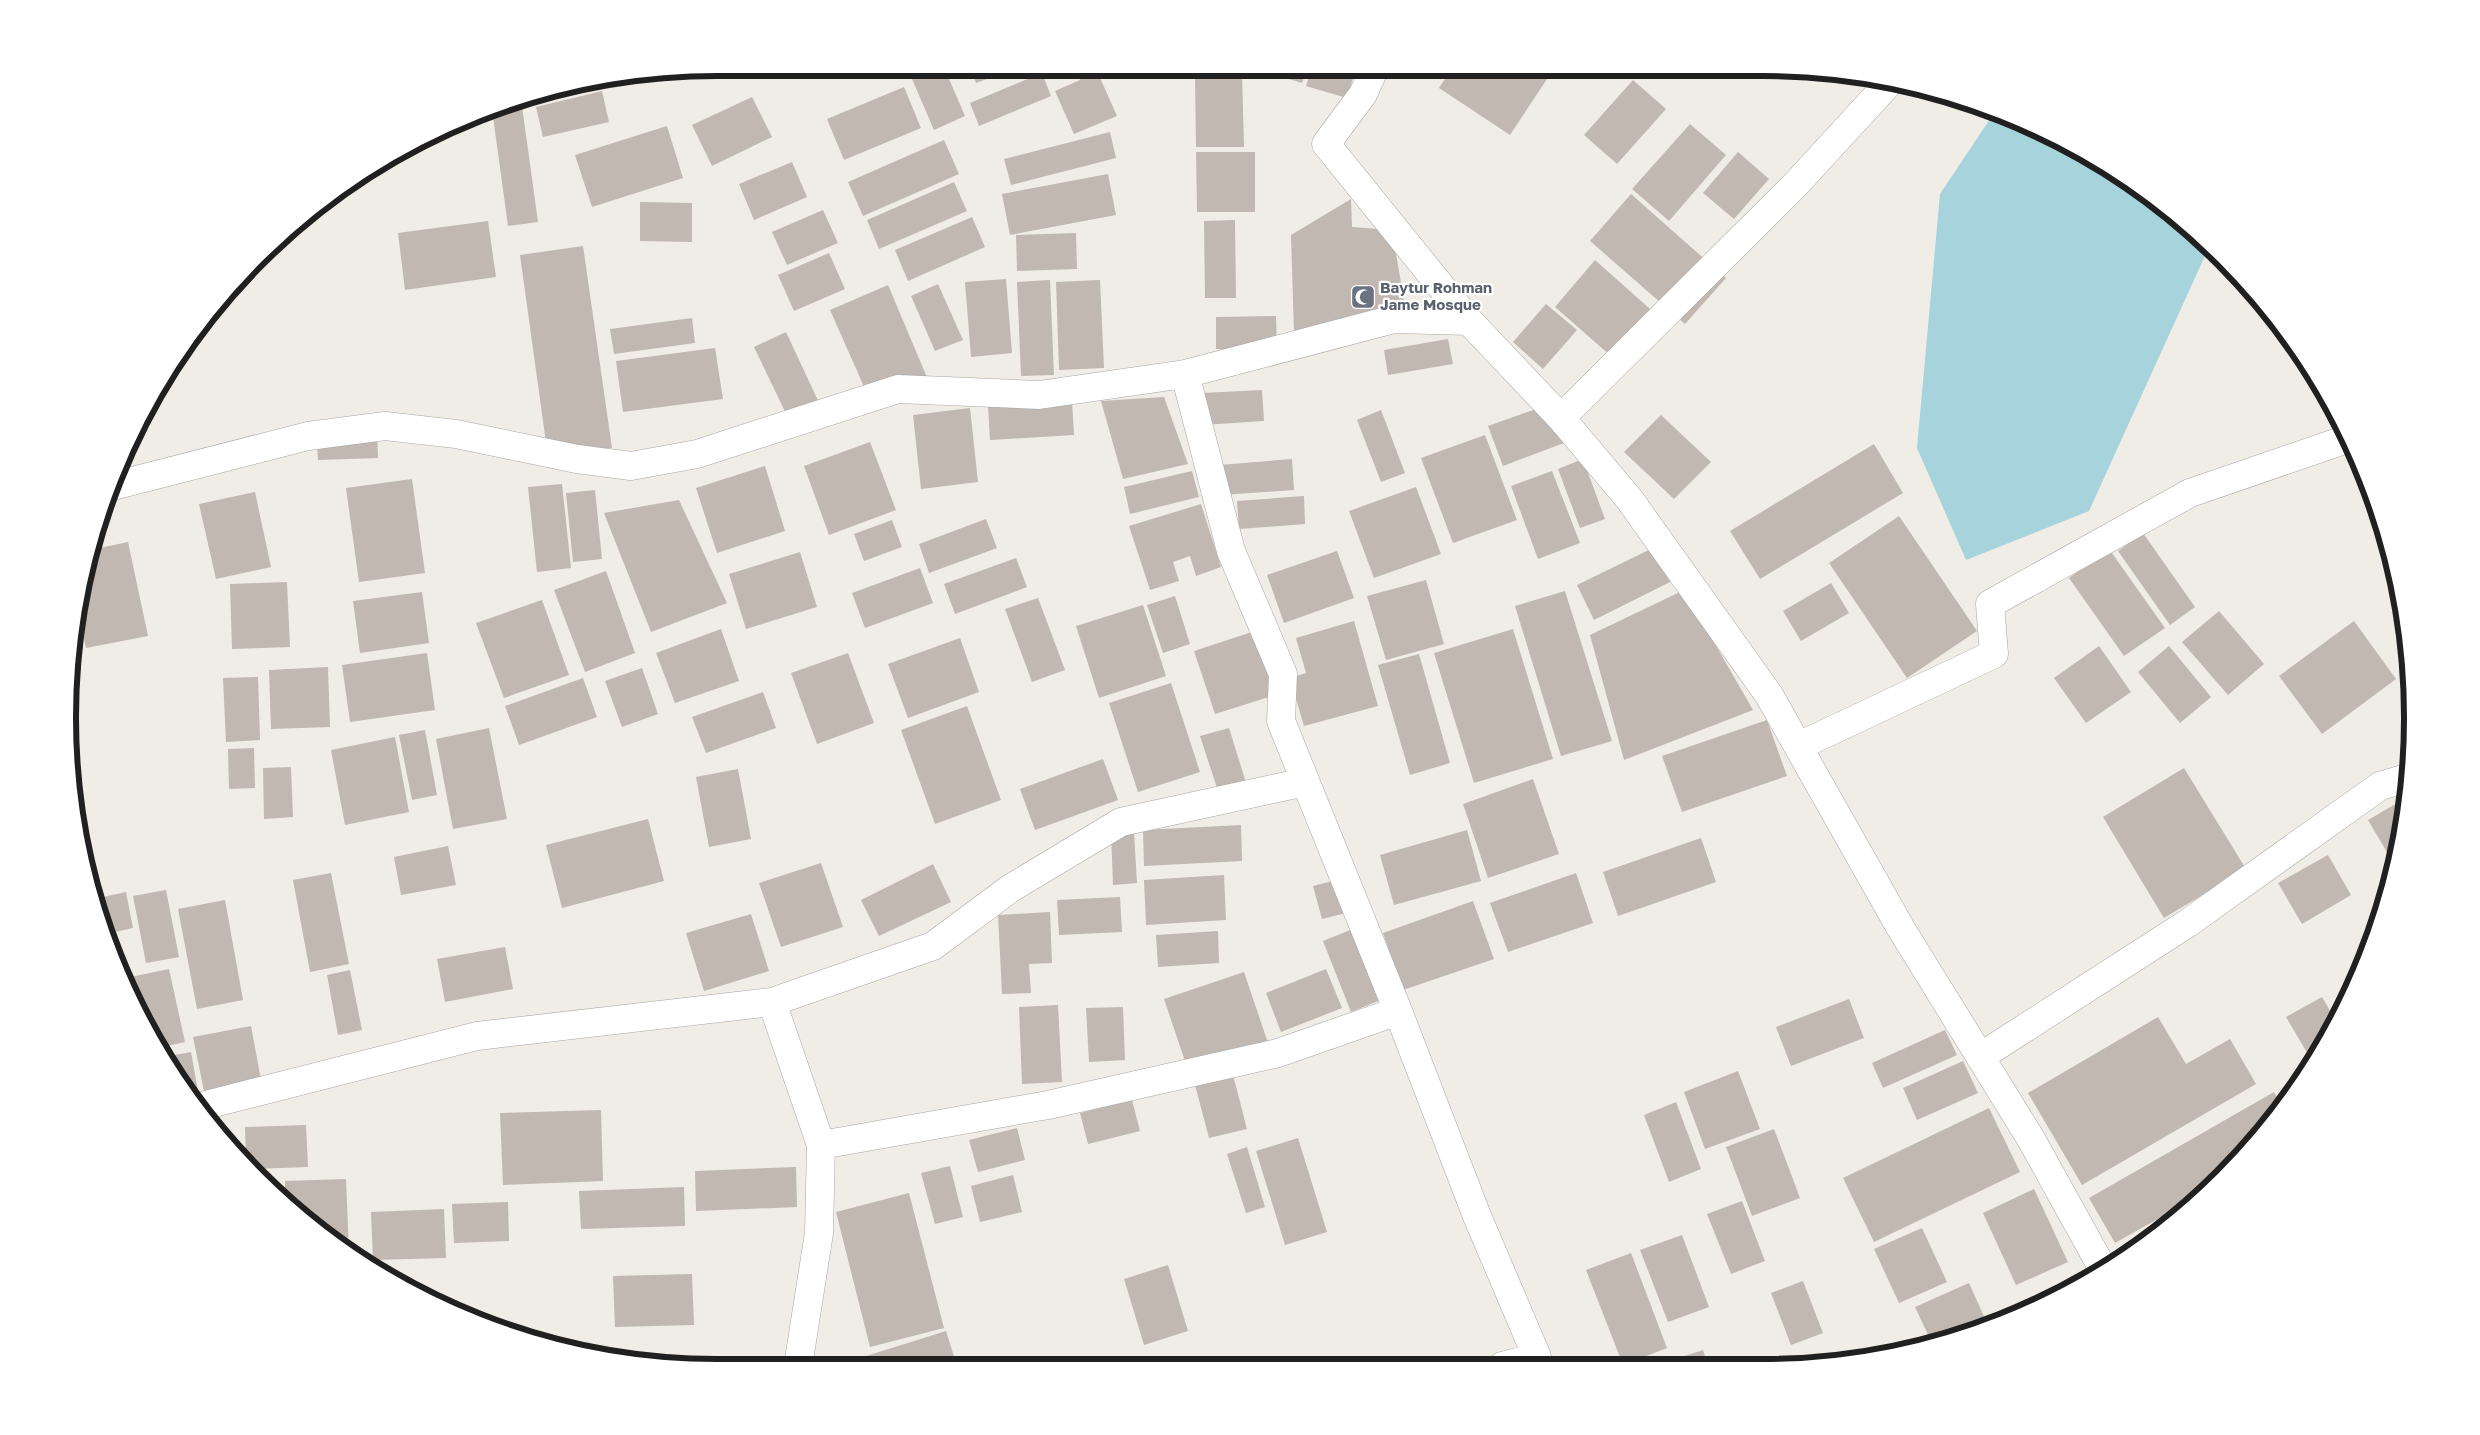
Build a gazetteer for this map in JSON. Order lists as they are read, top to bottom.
{
  "places": {
    "mosque": ["Baytur Rohman Jame Mosque"]
  }
}
